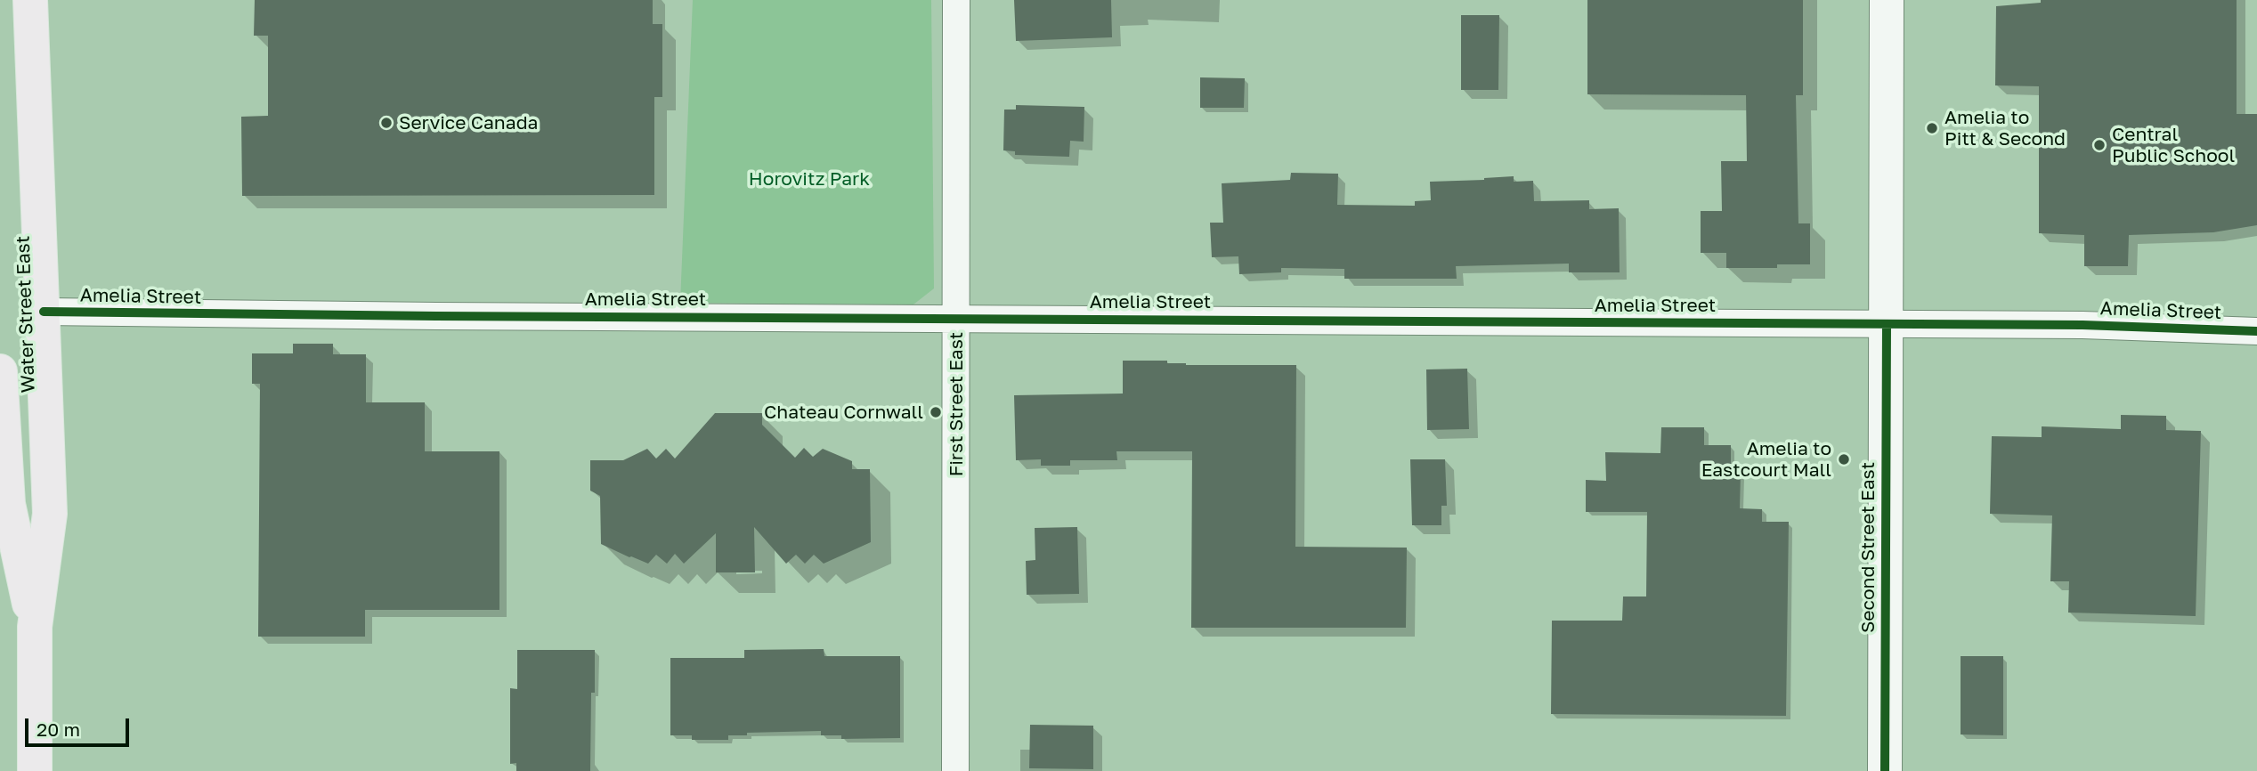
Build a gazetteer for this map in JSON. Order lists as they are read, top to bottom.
{
  "streets": {
    "main road": ["Water Street East", "Second Street East"],
    "street": ["Amelia Street", "First Street East"]
  },
  "crossings": [
    ["Amelia Street", "Water Street East"],
    ["Amelia Street", "First Street East"],
    ["Amelia Street", "Second Street East"]
  ],
  "parks": ["Horovitz Park"],
  "places": [
    "Service Canada",
    "Amelia to Pitt & Second",
    "Central Public School",
    "Chateau Cornwall",
    "Amelia to Eastcourt Mall"
  ],
  "scale_bar": "20 m"
}
